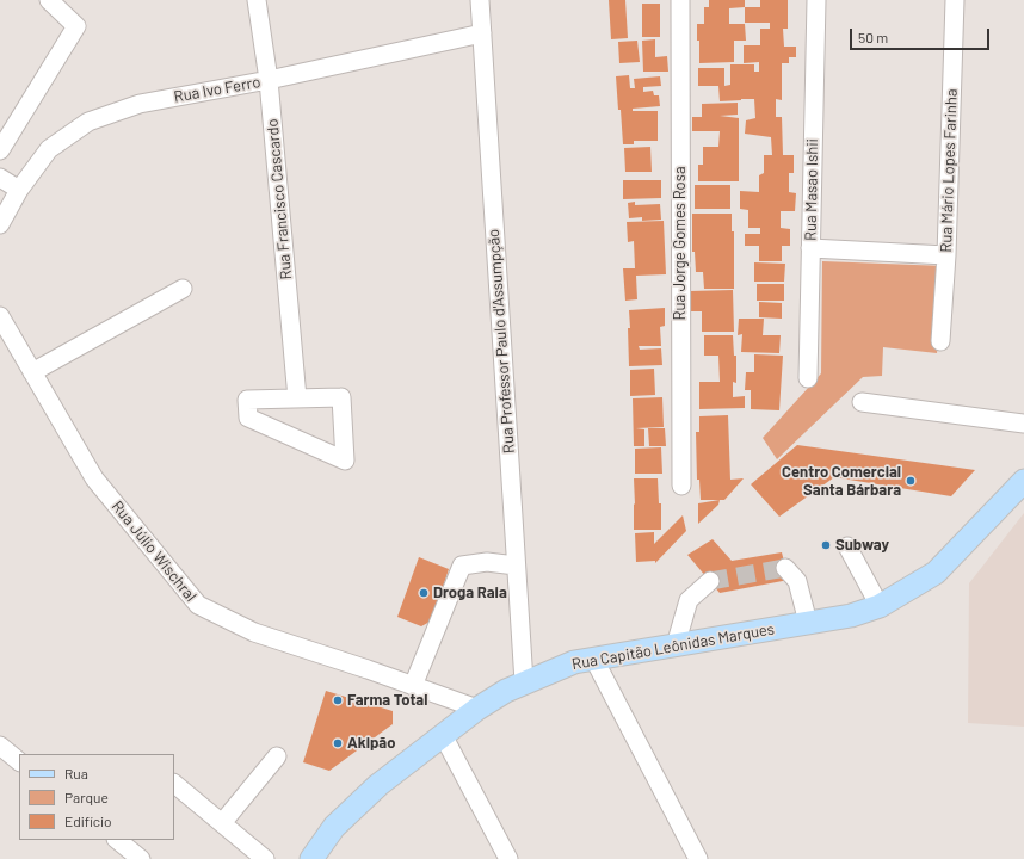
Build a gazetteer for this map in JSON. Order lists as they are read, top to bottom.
{
  "streets": {
    "main road": ["Rua Capitão Leônidas Marques"],
    "street": [
      "Rua Ivo Ferro",
      "Rua Mário Lopes Farinha",
      "Rua Masao Ishii",
      "Rua Francisco Cascardo",
      "Rua Jorge Gomes Rosa",
      "Rua Professor Paulo d'Assumpção",
      "Rua Júlio Wischral"
    ]
  },
  "crossings": [
    ["Rua Ivo Ferro", "Rua Francisco Cascardo"],
    ["Rua Ivo Ferro", "Rua Professor Paulo d'Assumpção"],
    ["Rua Professor Paulo d'Assumpção", "Rua Capitão Leônidas Marques"],
    ["Rua Júlio Wischral", "Rua Capitão Leônidas Marques"]
  ],
  "places": [
    "Centro Comercial Santa Bárbara",
    "Subway",
    "Droga Raia",
    "Farma Total",
    "Akipão"
  ],
  "legend": ["Rua", "Parque", "Edifício"],
  "scale_bar": "50 m"
}
